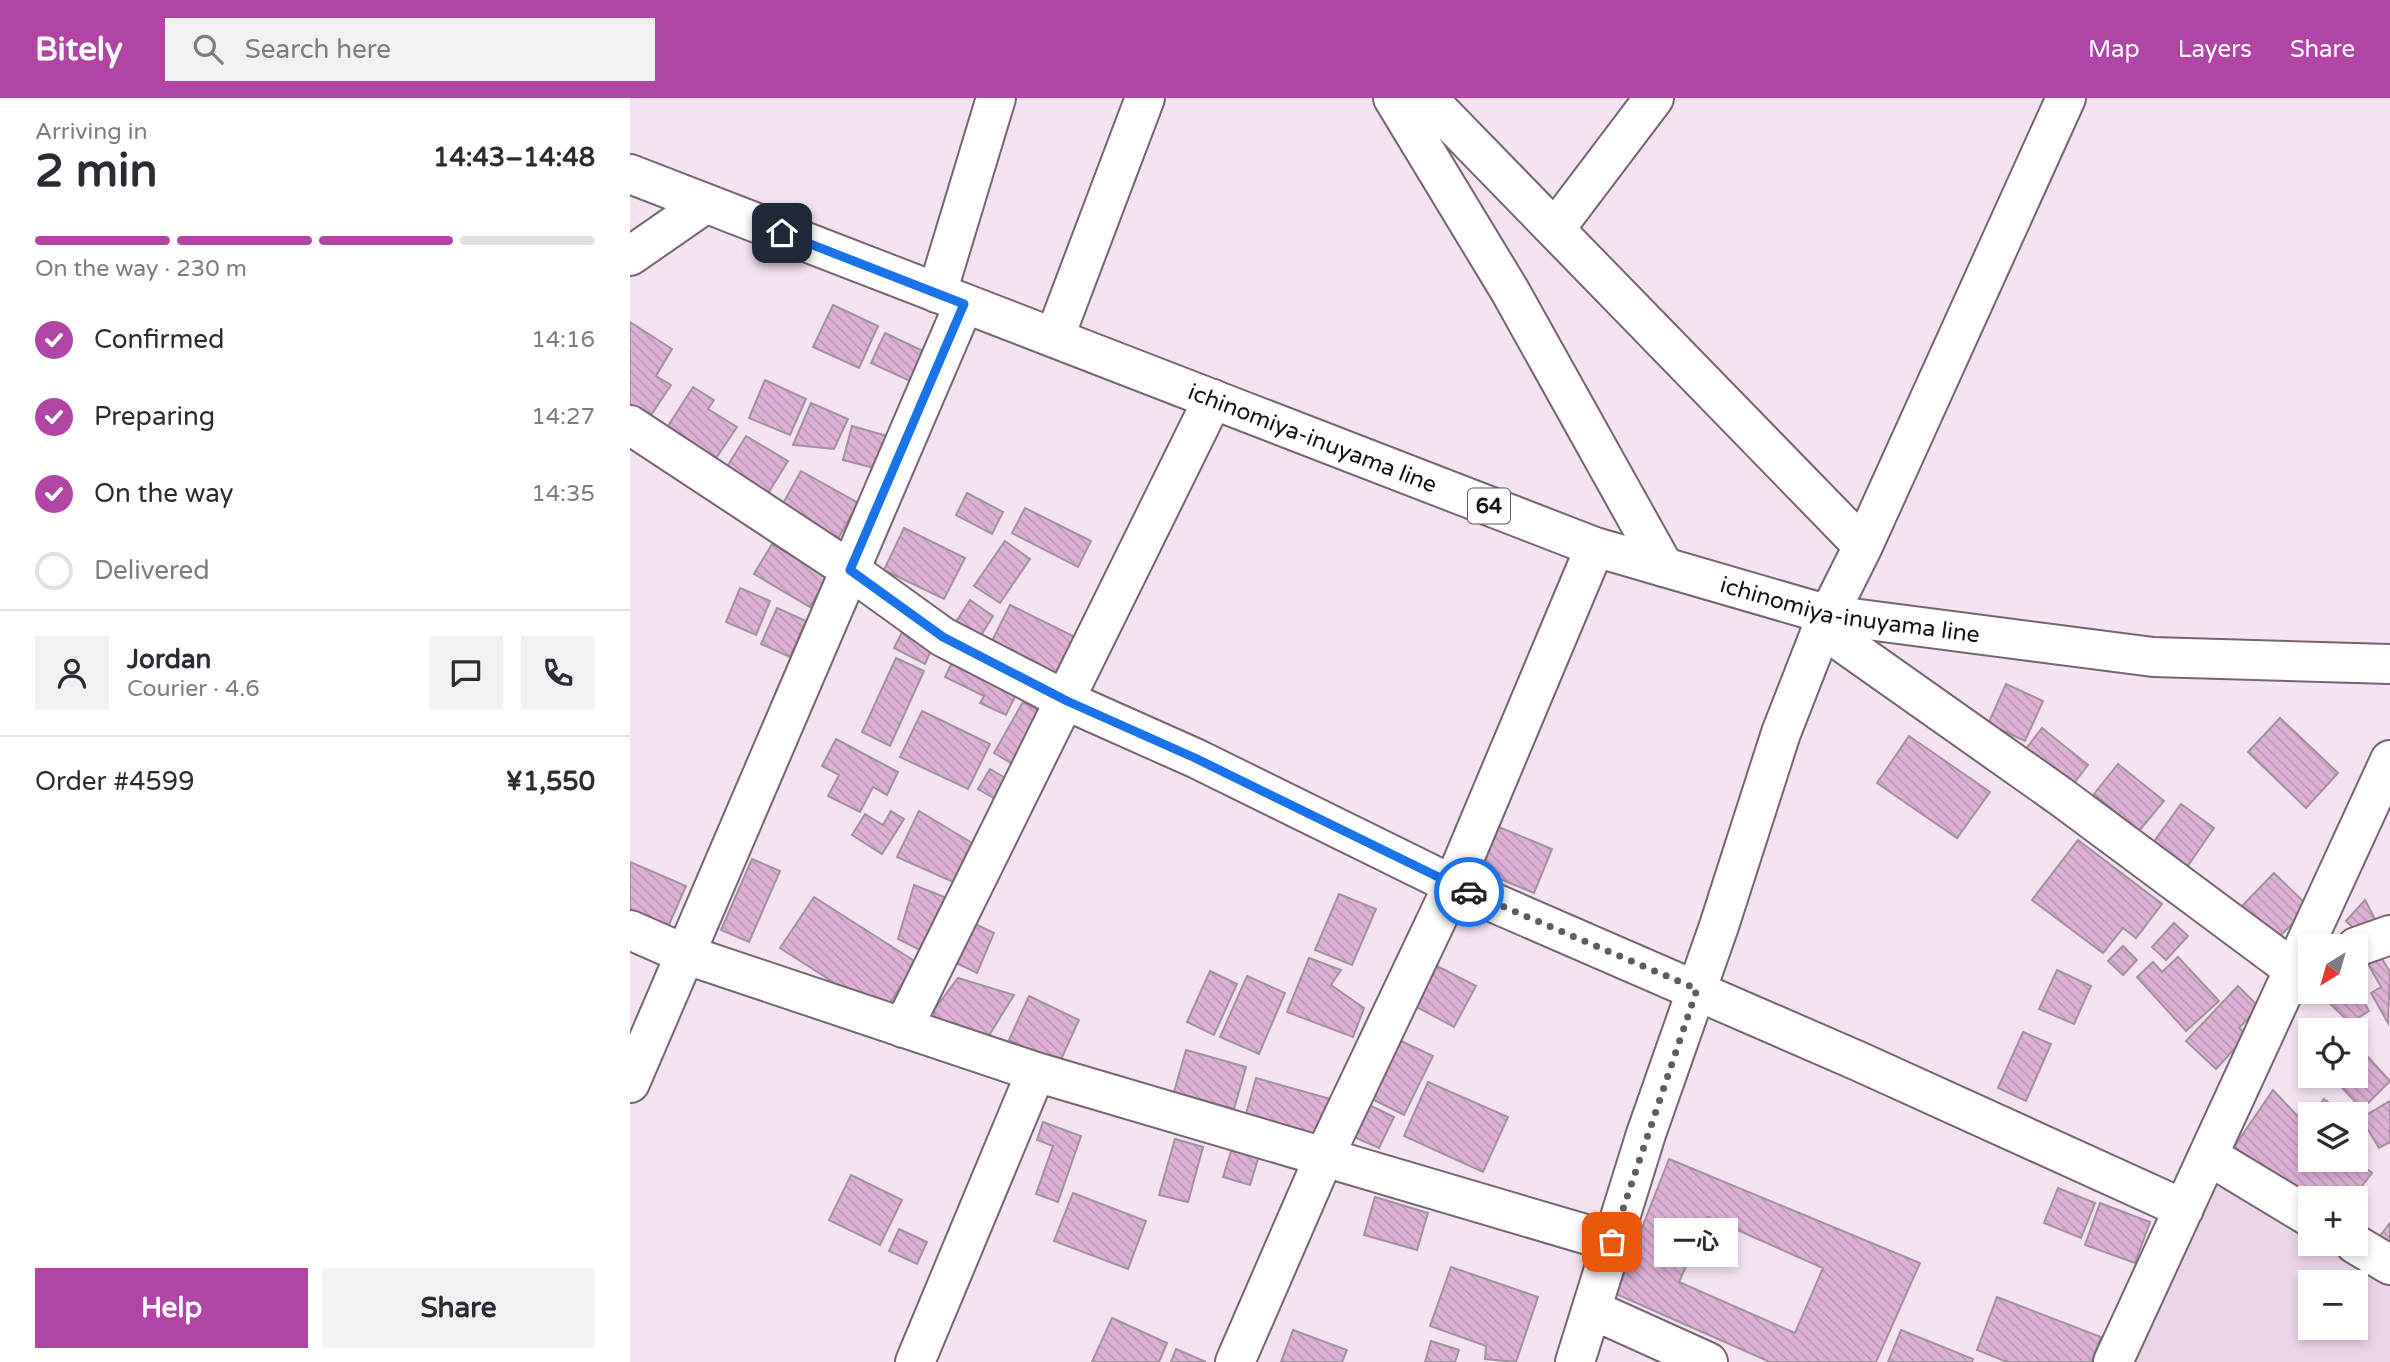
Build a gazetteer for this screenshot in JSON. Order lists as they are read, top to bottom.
{
  "streets": {
    "street": ["ichinomiya-inuyama line", "64"]
  },
  "places": ["一心"],
  "north": "bottom left",
  "page": {
    "header": "Bitely",
    "search": "Search here",
    "nav": ["Map", "Layers", "Share"],
    "heading": ["2 min", "Arriving in", "14:43–14:48"],
    "panel": [
      "Jordan",
      "Courier · 4.6",
      "Order #4599",
      "¥1,550"
    ],
    "bar": "On the way · 230 m",
    "list": [
      ["Confirmed", "14:16"],
      ["Preparing", "14:27"],
      ["On the way", "14:35"],
      "Delivered"
    ],
    "map_buttons": ["+", "−"],
    "bubble": "一心",
    "buttons": ["Help", "Share"]
  }
}
